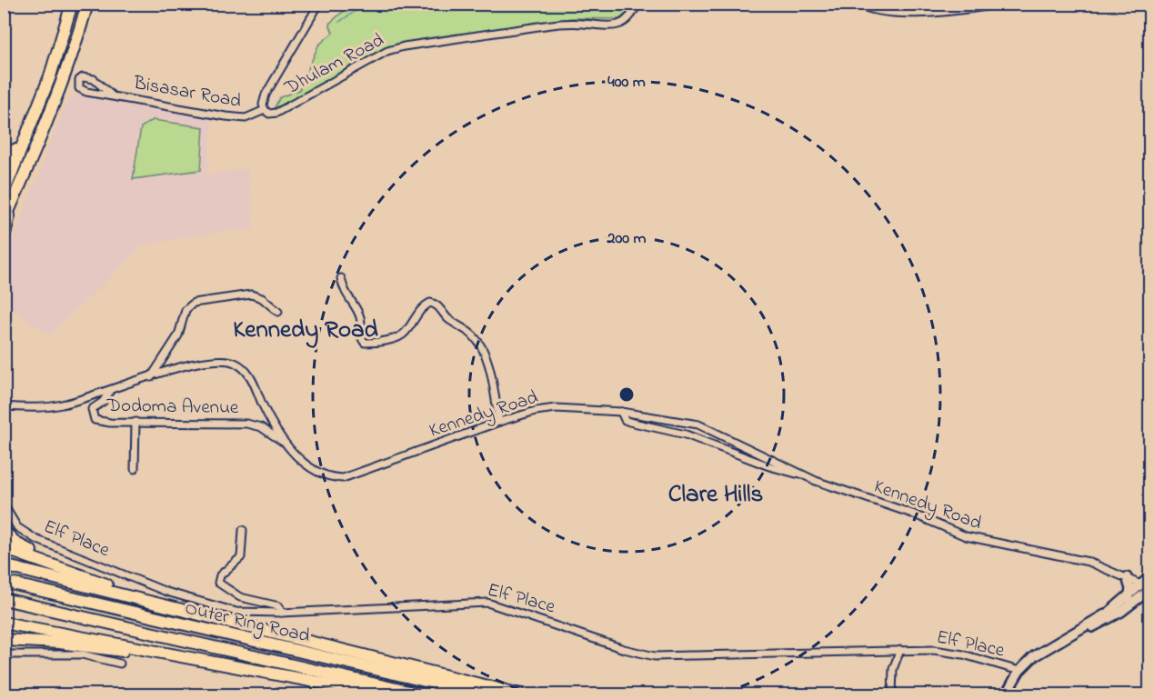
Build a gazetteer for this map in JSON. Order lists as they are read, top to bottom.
{
  "streets": {
    "highway": ["Outer Ring Road"],
    "street": [
      "Dhulam Road",
      "Bisasar Road",
      "Dodoma Avenue",
      "Kennedy Road",
      "Elf Place"
    ]
  },
  "crossings": [
    ["Dhulam Road", "Bisasar Road"],
    ["Dodoma Avenue", "Kennedy Road"]
  ],
  "districts": ["Kennedy Road", "Clare Hills"],
  "rings": ["400 m", "200 m"]
}
